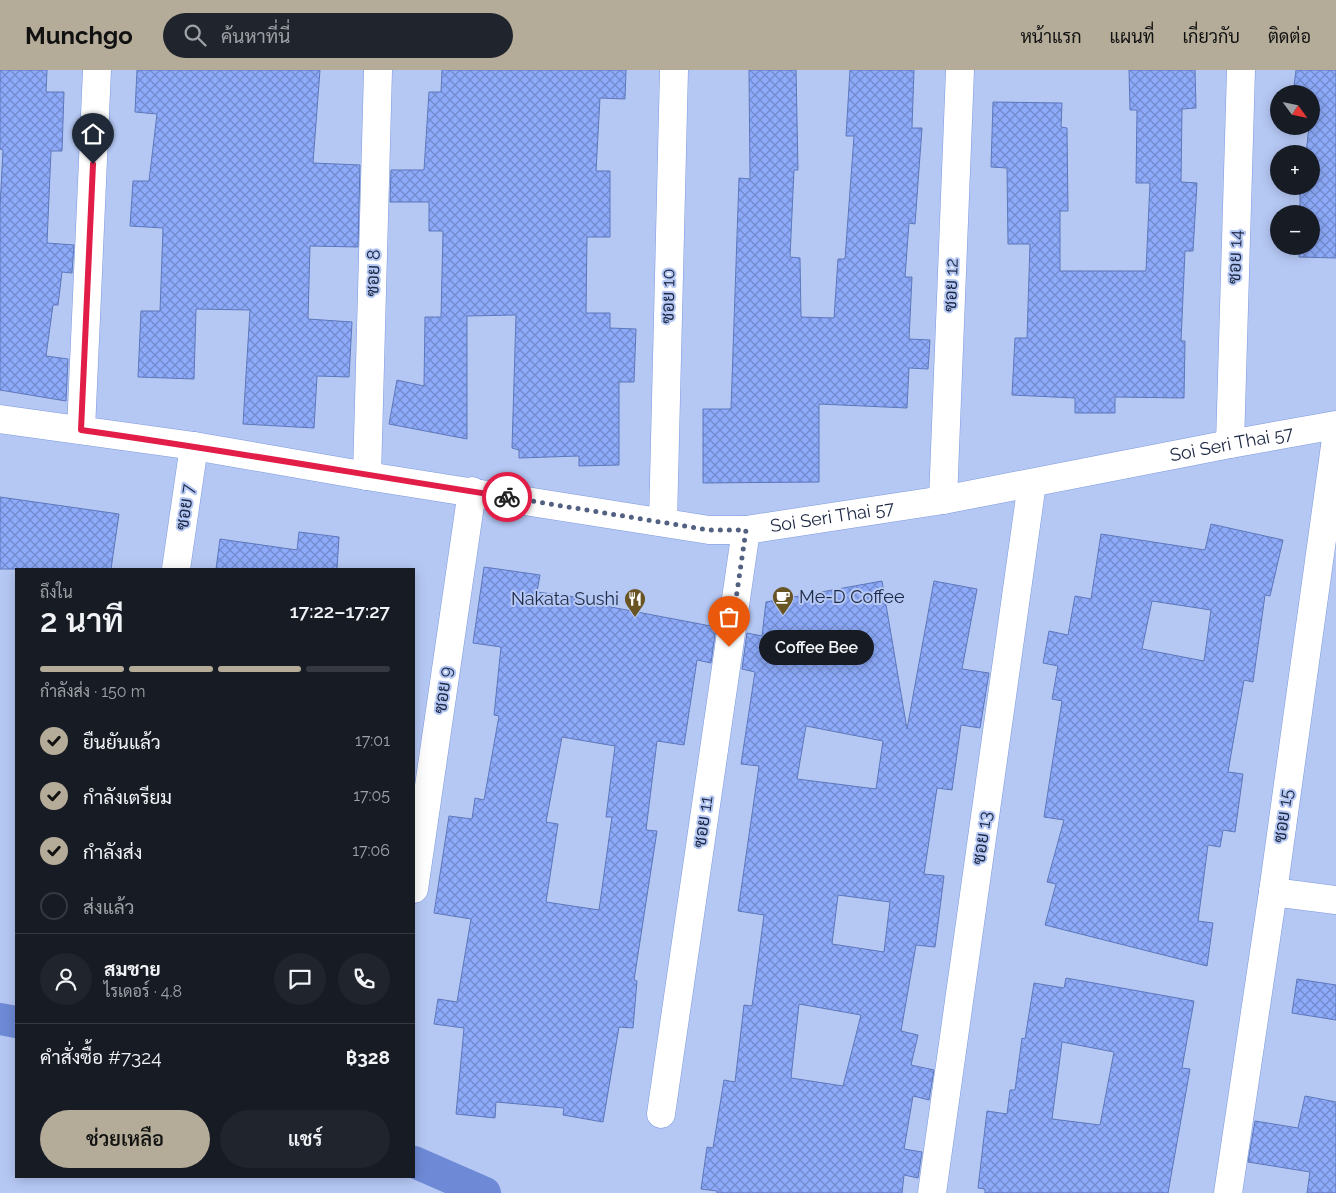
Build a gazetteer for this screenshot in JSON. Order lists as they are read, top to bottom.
{
  "streets": {
    "street": [
      "ซอย 14",
      "ซอย 8",
      "ซอย 12",
      "ซอย 10",
      "Soi Seri Thai 57",
      "ซอย 7",
      "ซอย 9",
      "ซอย 15",
      "ซอย 11",
      "ซอย 13"
    ]
  },
  "crossings": [
    ["ซอย 14", "Soi Seri Thai 57"],
    ["ซอย 8", "Soi Seri Thai 57"],
    ["ซอย 12", "Soi Seri Thai 57"],
    ["ซอย 10", "Soi Seri Thai 57"],
    ["Soi Seri Thai 57", "ซอย 7"],
    ["Soi Seri Thai 57", "ซอย 9"],
    ["Soi Seri Thai 57", "ซอย 11"],
    ["Soi Seri Thai 57", "ซอย 13"]
  ],
  "places": {
    "cafe": ["Me-D Coffee"],
    "restaurant": ["Nakata Sushi"],
    "other": ["Coffee Bee"]
  },
  "north": "bottom right",
  "page": {
    "header": "Munchgo",
    "search": "ค้นหาที่นี่",
    "nav": [
      "หน้าแรก",
      "แผนที่",
      "เกี่ยวกับ",
      "ติดต่อ"
    ],
    "map_buttons": ["+", "−"],
    "heading": ["2 นาที", "ถึงใน", "17:22–17:27"],
    "panel": [
      "สมชาย",
      "ไรเดอร์ · 4.8",
      "คำสั่งซื้อ #7324",
      "฿328"
    ],
    "bubble": "Coffee Bee",
    "bar": "กำลังส่ง · 150 m",
    "list": [
      ["ยืนยันแล้ว", "17:01"],
      ["กำลังเตรียม", "17:05"],
      ["กำลังส่ง", "17:06"],
      "ส่งแล้ว"
    ],
    "buttons": ["ช่วยเหลือ", "แชร์"]
  }
}
